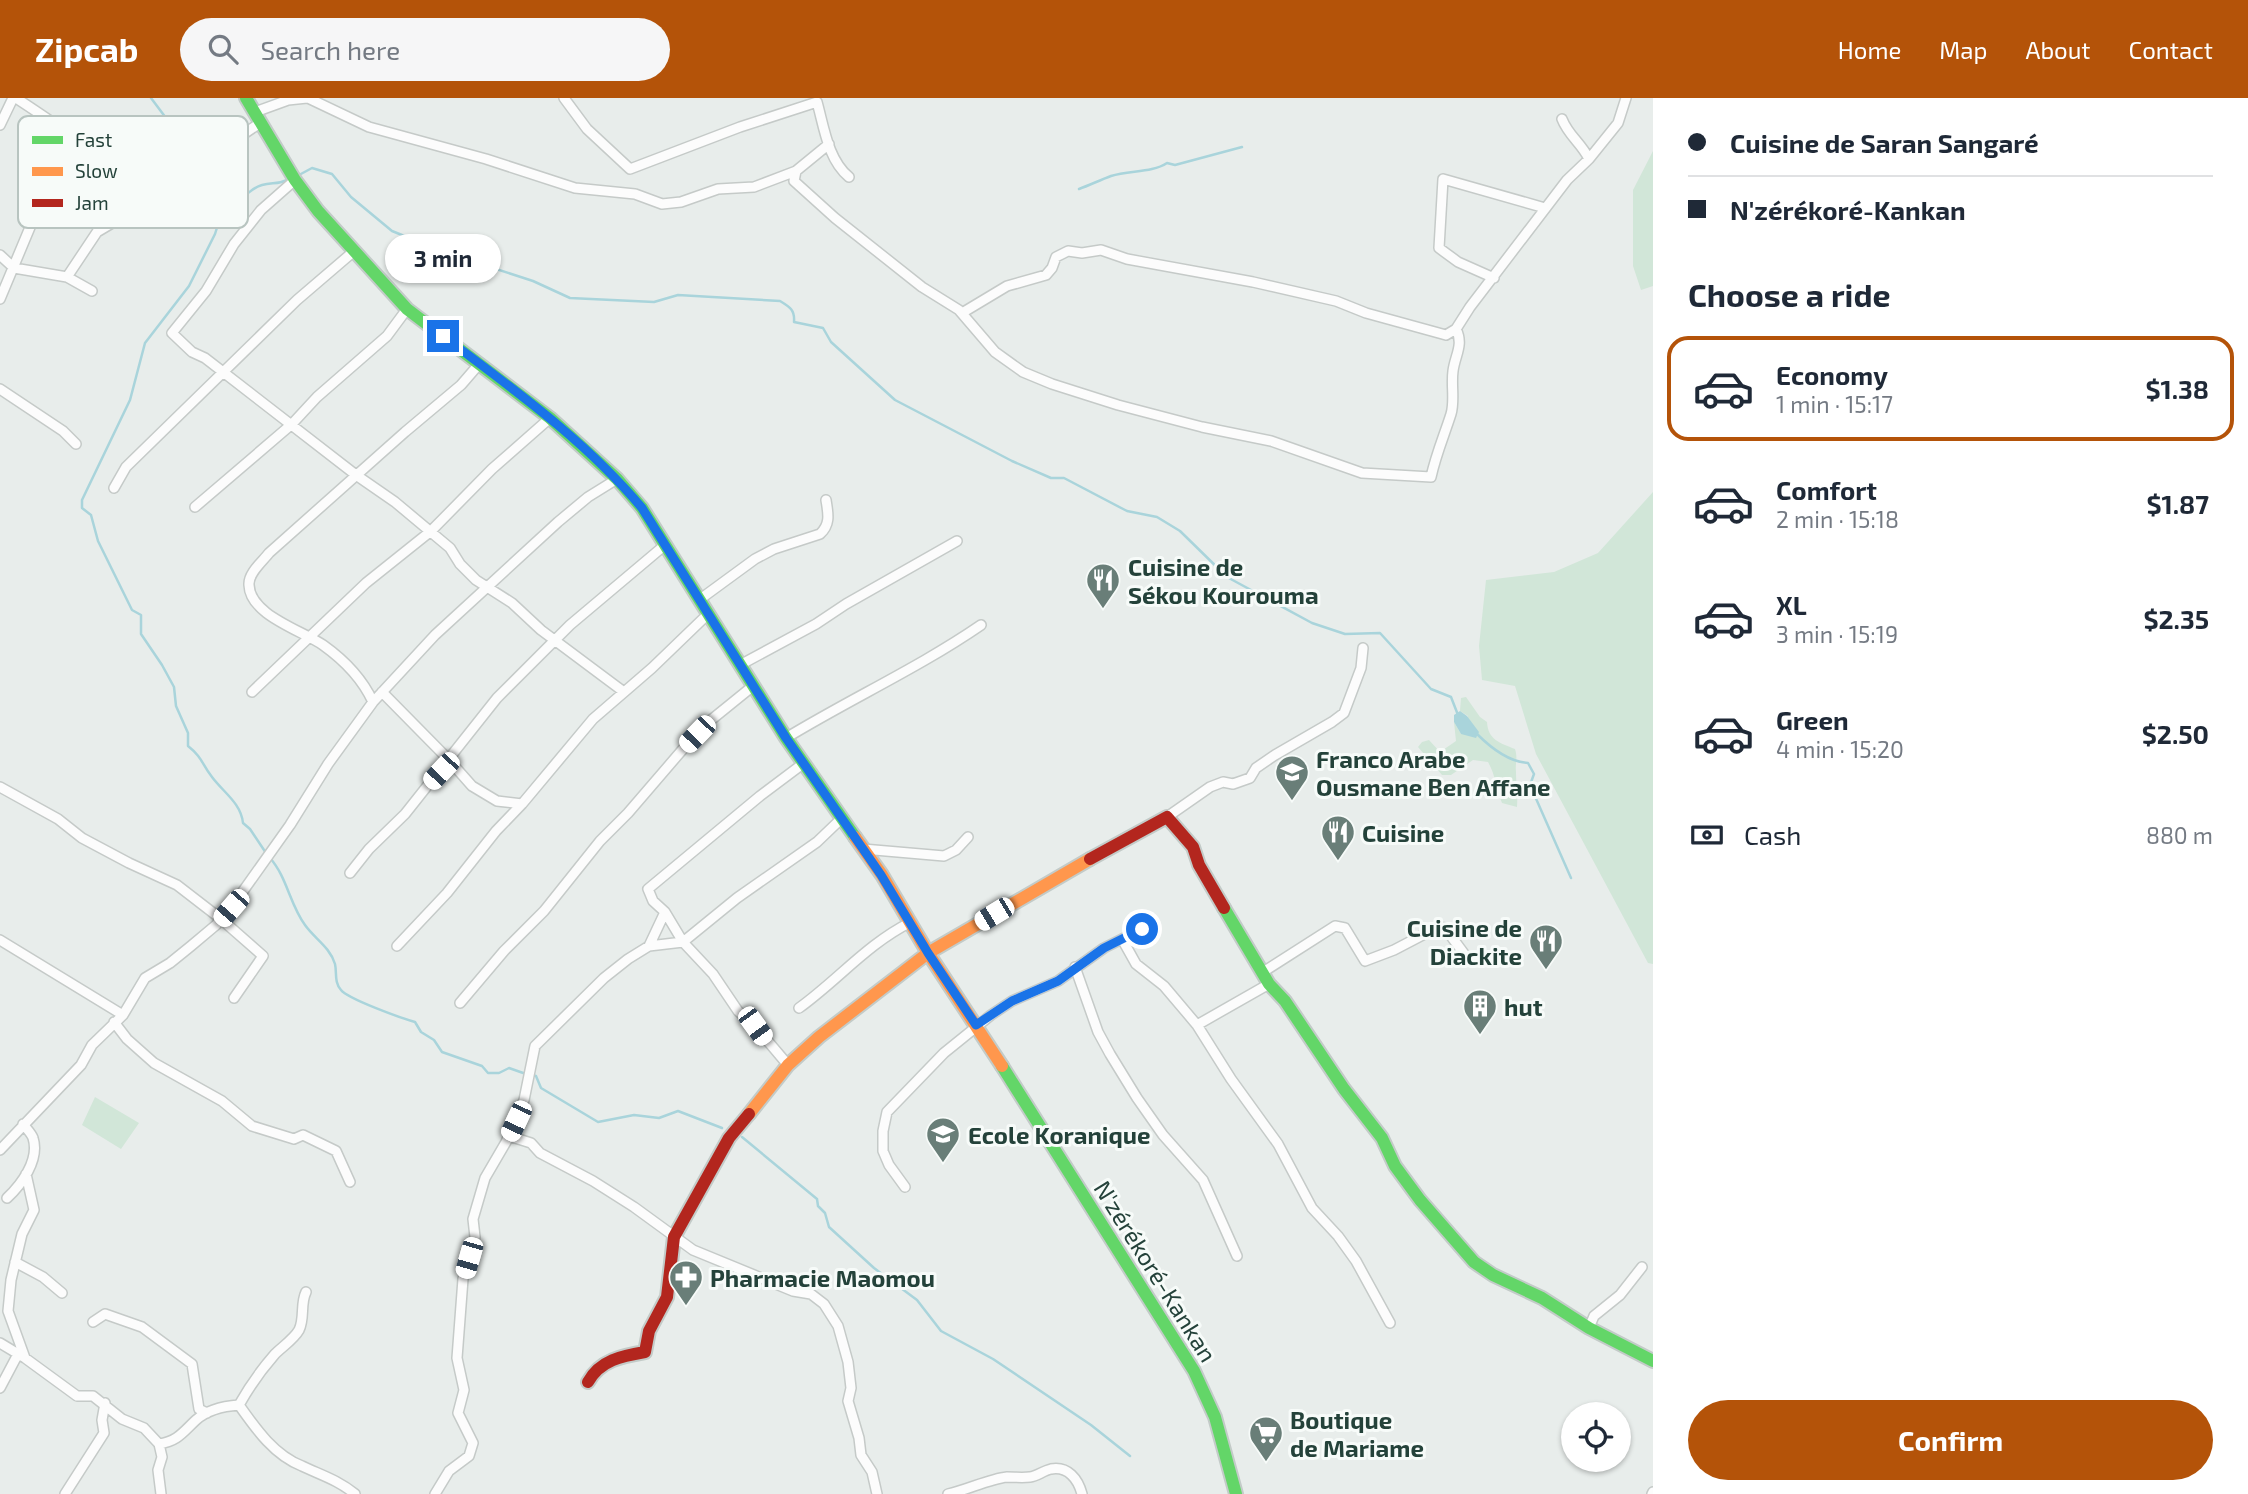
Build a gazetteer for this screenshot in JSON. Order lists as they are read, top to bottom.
{
  "streets": {
    "main road": ["N'zérékoré-Kankan"]
  },
  "places": {
    "restaurant": ["Cuisine de Sékou Kourouma", "Cuisine", "Cuisine de Diackite"],
    "school or university": ["Franco Arabe Ousmane Ben Affane", "Ecole Koranique"],
    "building": ["hut"],
    "pharmacy": ["Pharmacie Maomou"],
    "supermarket": ["Boutique de Mariame"]
  },
  "legend": ["Fast", "Slow", "Jam"],
  "page": {
    "header": "Zipcab",
    "search": "Search here",
    "nav": [
      "Home",
      "Map",
      "About",
      "Contact"
    ],
    "banner": ["Cuisine de Saran Sangaré", "N'zérékoré-Kankan"],
    "bubble": "3 min",
    "heading": "Choose a ride",
    "list": [
      {
        "name": "Economy",
        "note": "1 min · 15:17",
        "value": "$1.38"
      },
      {
        "name": "Comfort",
        "note": "2 min · 15:18",
        "value": "$1.87"
      },
      {
        "name": "XL",
        "note": "3 min · 15:19",
        "value": "$2.35"
      },
      {
        "name": "Green",
        "note": "4 min · 15:20",
        "value": "$2.50"
      }
    ],
    "pay": ["Cash", "880 m"],
    "buttons": "Confirm"
  }
}
